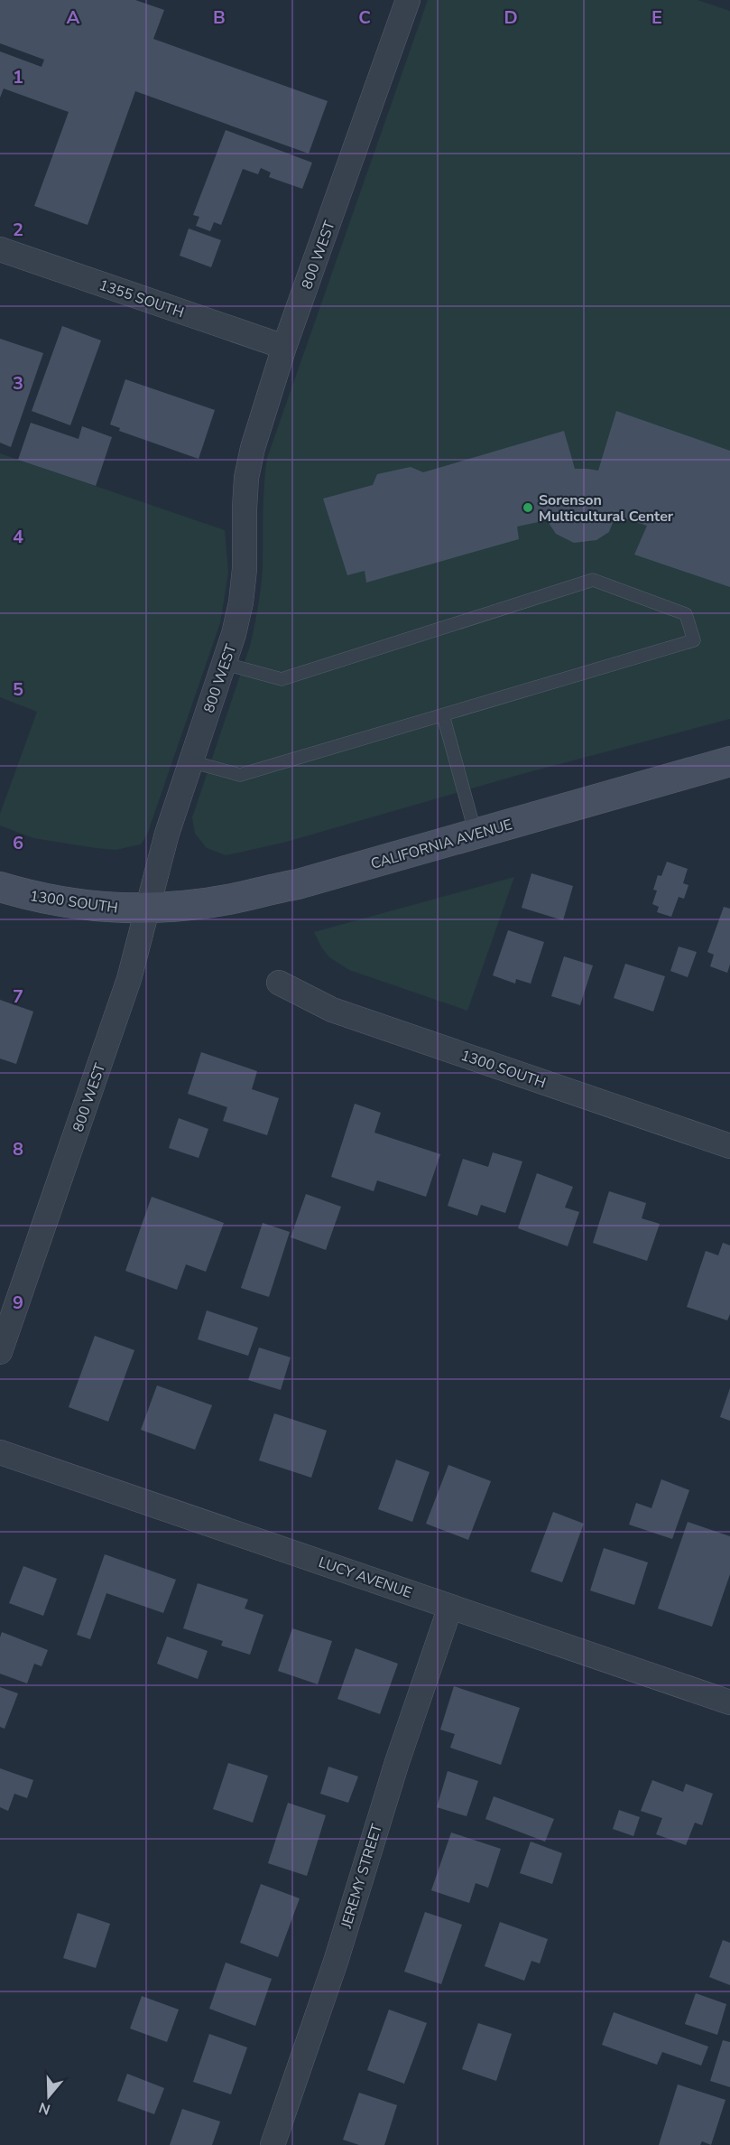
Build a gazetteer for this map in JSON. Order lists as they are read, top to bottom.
{
  "streets": {
    "main road": ["CALIFORNIA AVENUE", "1300 SOUTH"],
    "street": [
      "800 WEST",
      "1355 SOUTH",
      "LUCY AVENUE",
      "JEREMY STREET"
    ]
  },
  "crossings": [
    ["800 WEST", "1355 SOUTH"],
    ["800 WEST", "CALIFORNIA AVENUE"],
    ["800 WEST", "1300 SOUTH"],
    ["CALIFORNIA AVENUE", "1300 SOUTH"],
    ["LUCY AVENUE", "JEREMY STREET"]
  ],
  "places": ["Sorenson Multicultural Center"],
  "north": "bottom",
  "grid": {
    "columns": [
      "A",
      "B",
      "C",
      "D",
      "E"
    ],
    "rows": [
      "1",
      "2",
      "3",
      "4",
      "5",
      "6",
      "7",
      "8",
      "9"
    ]
  }
}
